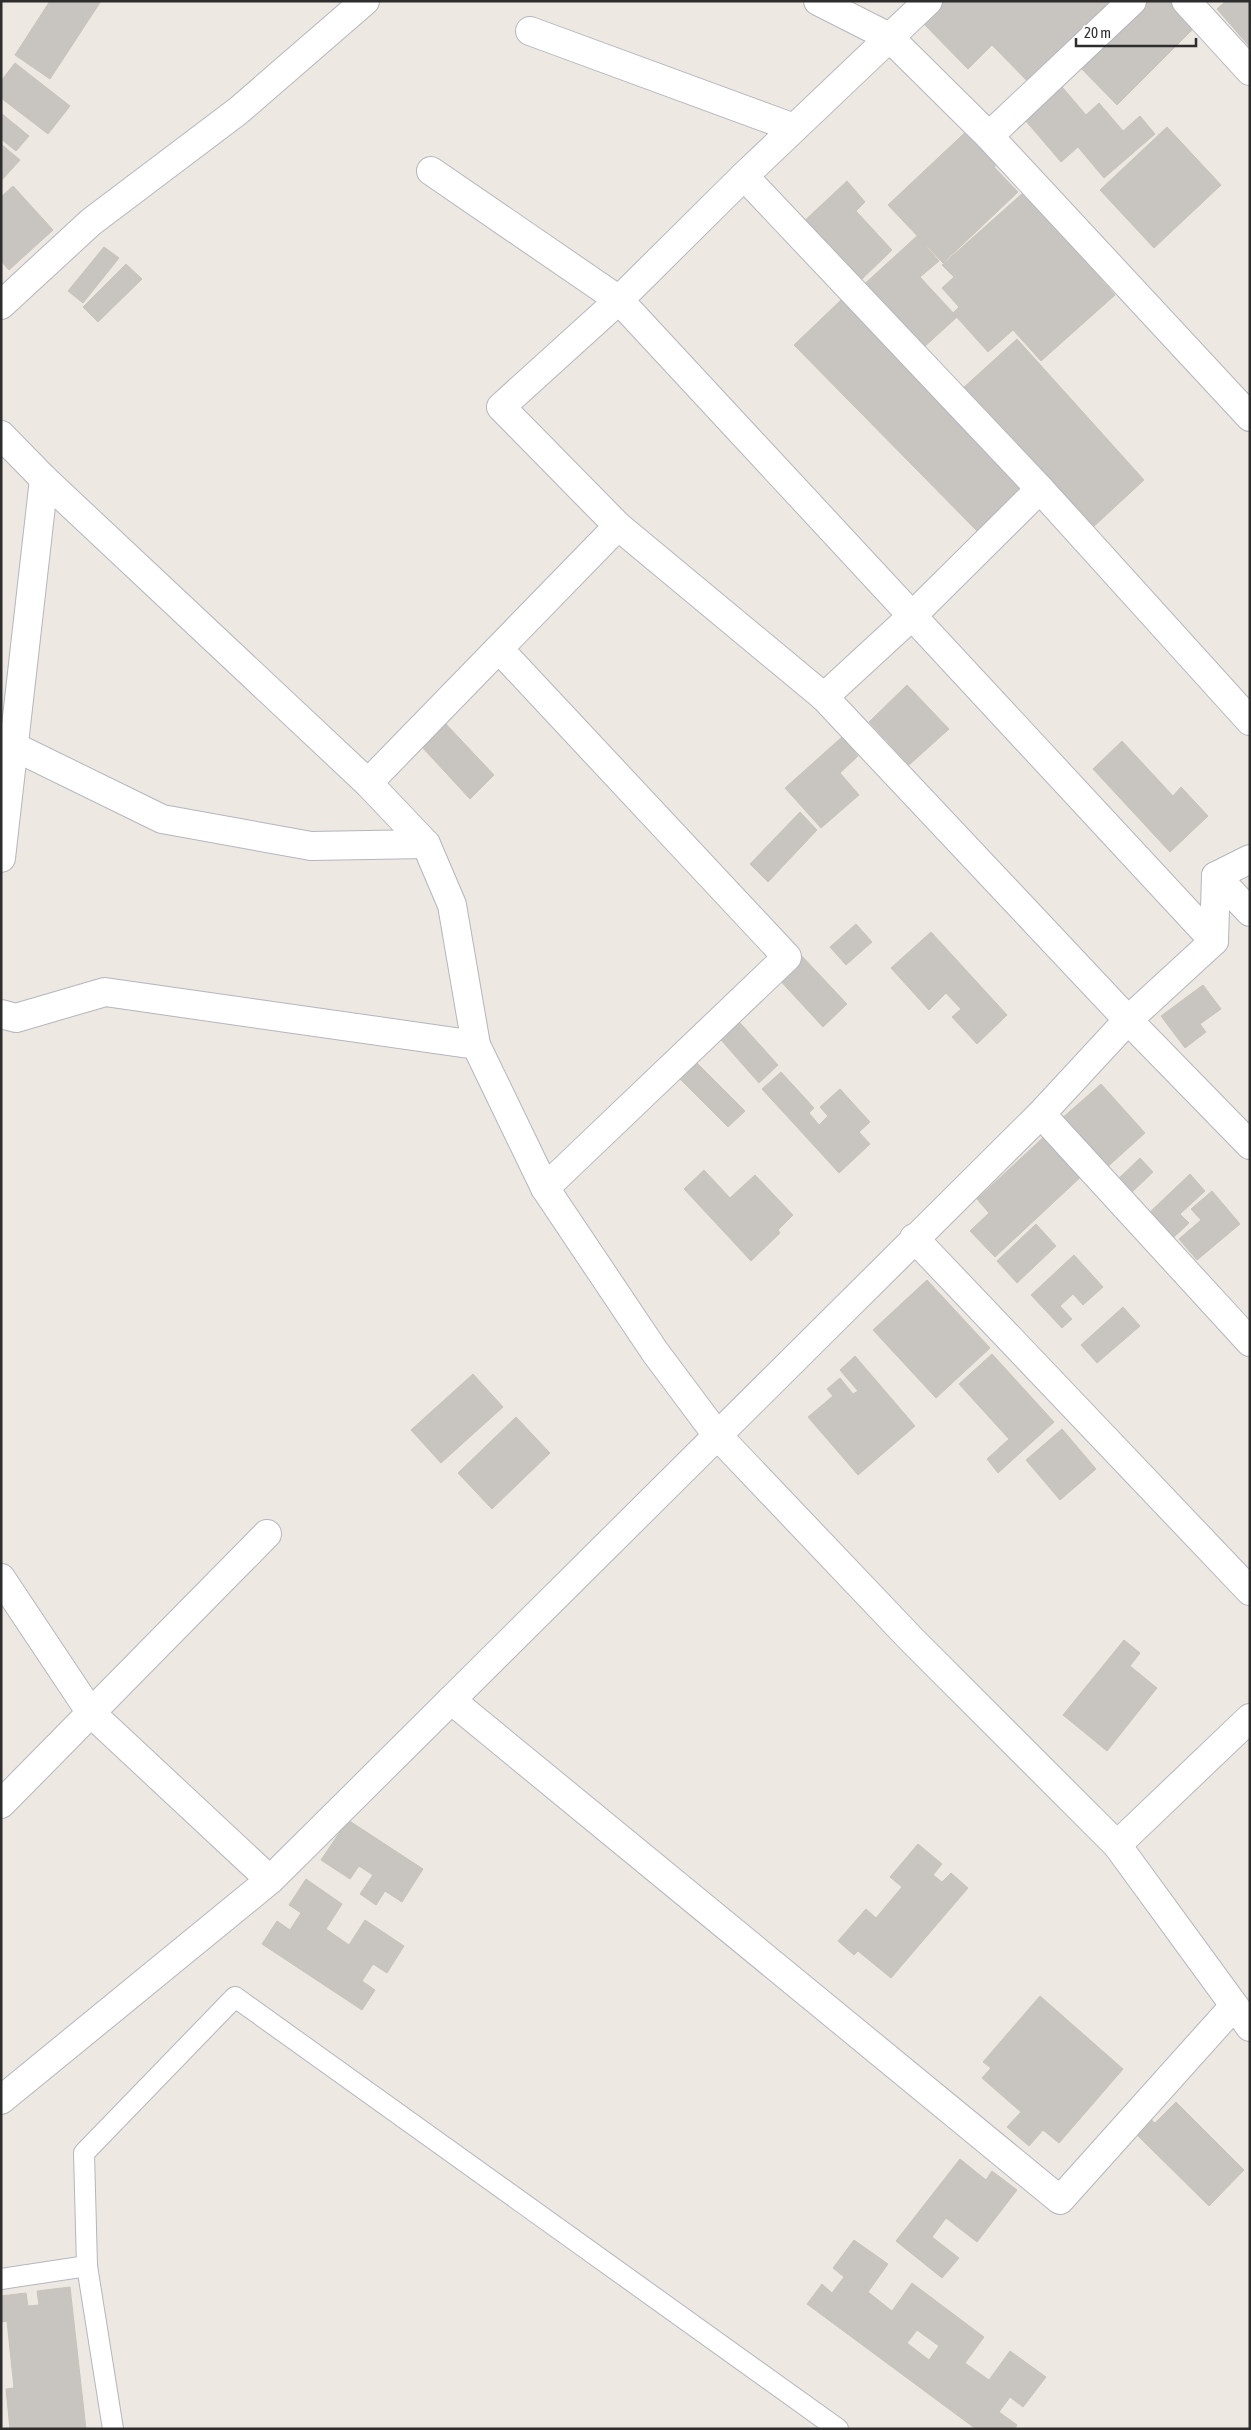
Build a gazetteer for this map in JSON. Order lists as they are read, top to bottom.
{
  "scale_bar": "20 m"
}
